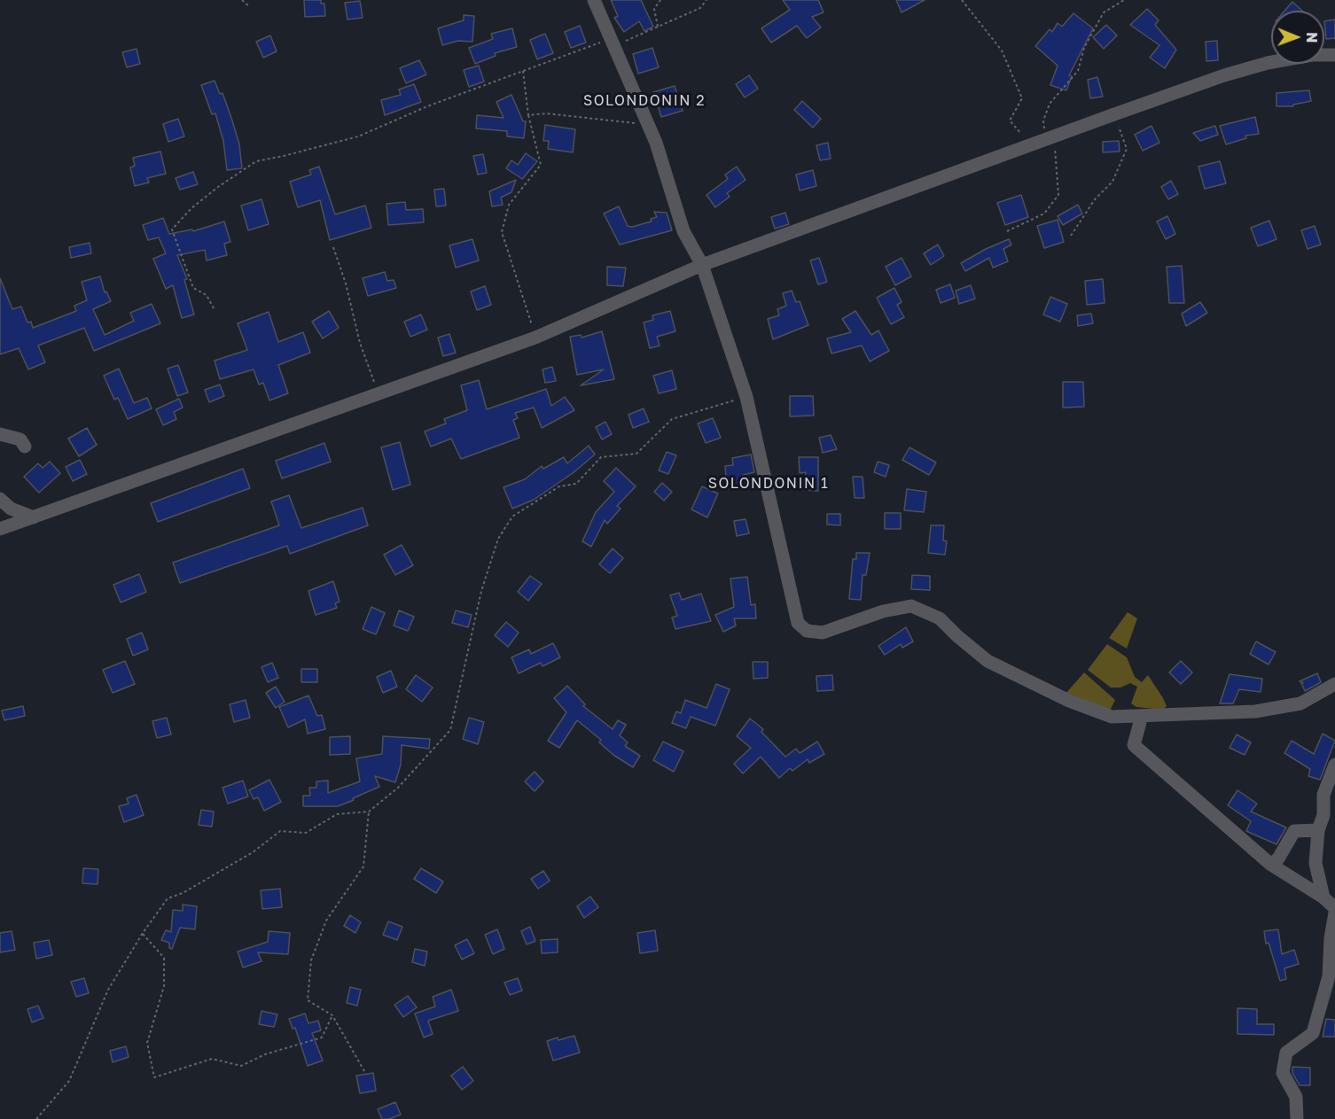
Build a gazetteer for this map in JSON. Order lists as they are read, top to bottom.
{
  "districts": ["SOLONDONIN 2", "SOLONDONIN 1"],
  "north": "right"
}
